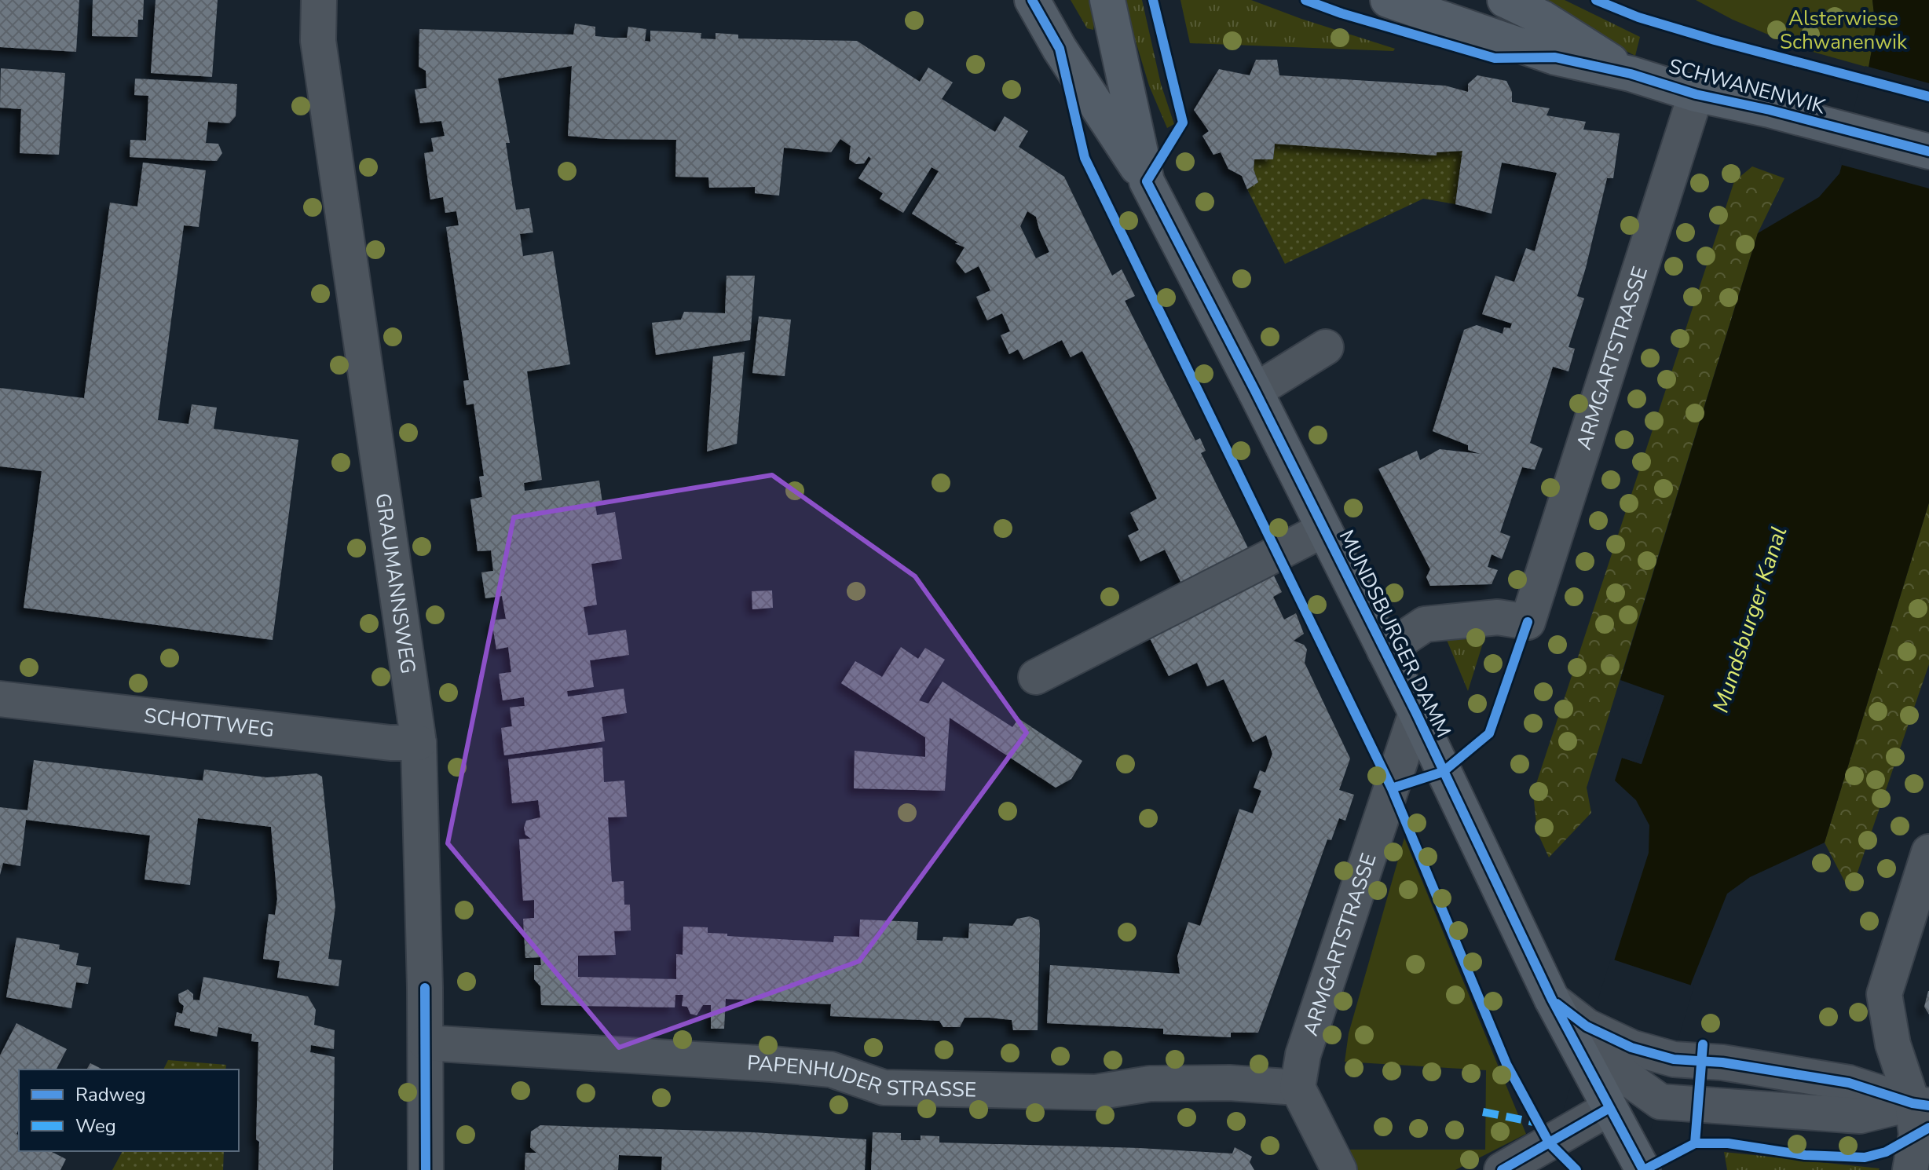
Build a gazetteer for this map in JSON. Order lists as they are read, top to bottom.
{
  "streets": {
    "main road": ["SCHWANENWIK", "MUNDSBURGER DAMM"],
    "street": [
      "ARMGARTSTRASSE",
      "GRAUMANNSWEG",
      "SCHOTTWEG",
      "PAPENHUDER STRASSE"
    ]
  },
  "crossings": [
    ["SCHWANENWIK", "ARMGARTSTRASSE"],
    ["ARMGARTSTRASSE", "MUNDSBURGER DAMM"],
    ["ARMGARTSTRASSE", "PAPENHUDER STRASSE"],
    ["GRAUMANNSWEG", "SCHOTTWEG"],
    ["GRAUMANNSWEG", "PAPENHUDER STRASSE"]
  ],
  "water": ["Mundsburger Kanal"],
  "parks": ["Alsterwiese Schwanenwik"],
  "legend": ["Radweg", "Weg"]
}
